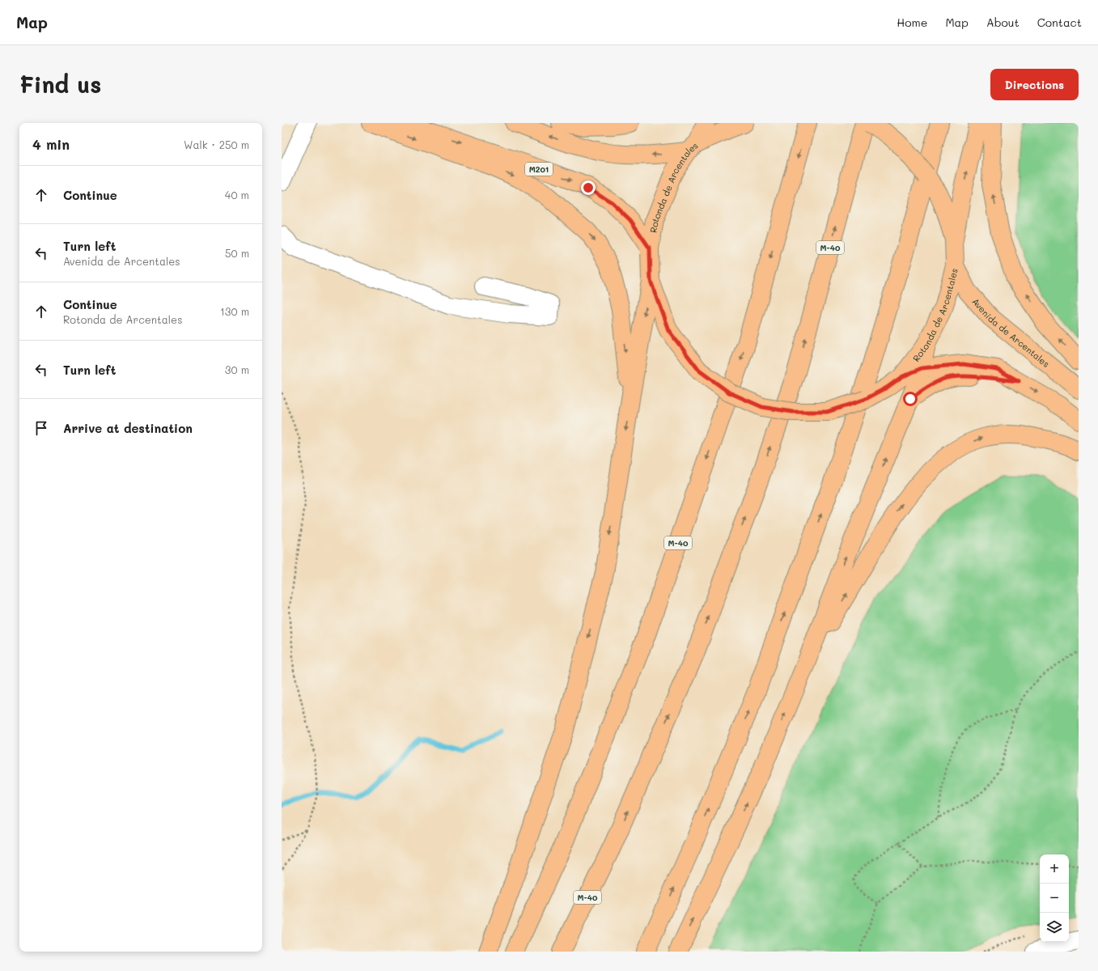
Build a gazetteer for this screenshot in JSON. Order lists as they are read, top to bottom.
{
  "streets": {
    "main road": [
      "M201",
      "Rotonda de Arcentales",
      "M-40",
      "Avenida de Arcentales"
    ]
  },
  "crossings": [
    ["M201", "Rotonda de Arcentales"],
    ["Rotonda de Arcentales", "Avenida de Arcentales"]
  ],
  "page": {
    "header": "Map",
    "nav": [
      "Home",
      "Map",
      "About",
      "Contact"
    ],
    "buttons": "Directions",
    "title": "Find us",
    "heading": ["4 min", "Walk · 250 m"],
    "list": [
      ["Continue", "40 m"],
      ["Turn left", "Avenida de Arcentales", "50 m"],
      ["Continue", "Rotonda de Arcentales", "130 m"],
      ["Turn left", "30 m"],
      "Arrive at destination"
    ],
    "map_buttons": ["+", "−"]
  }
}
